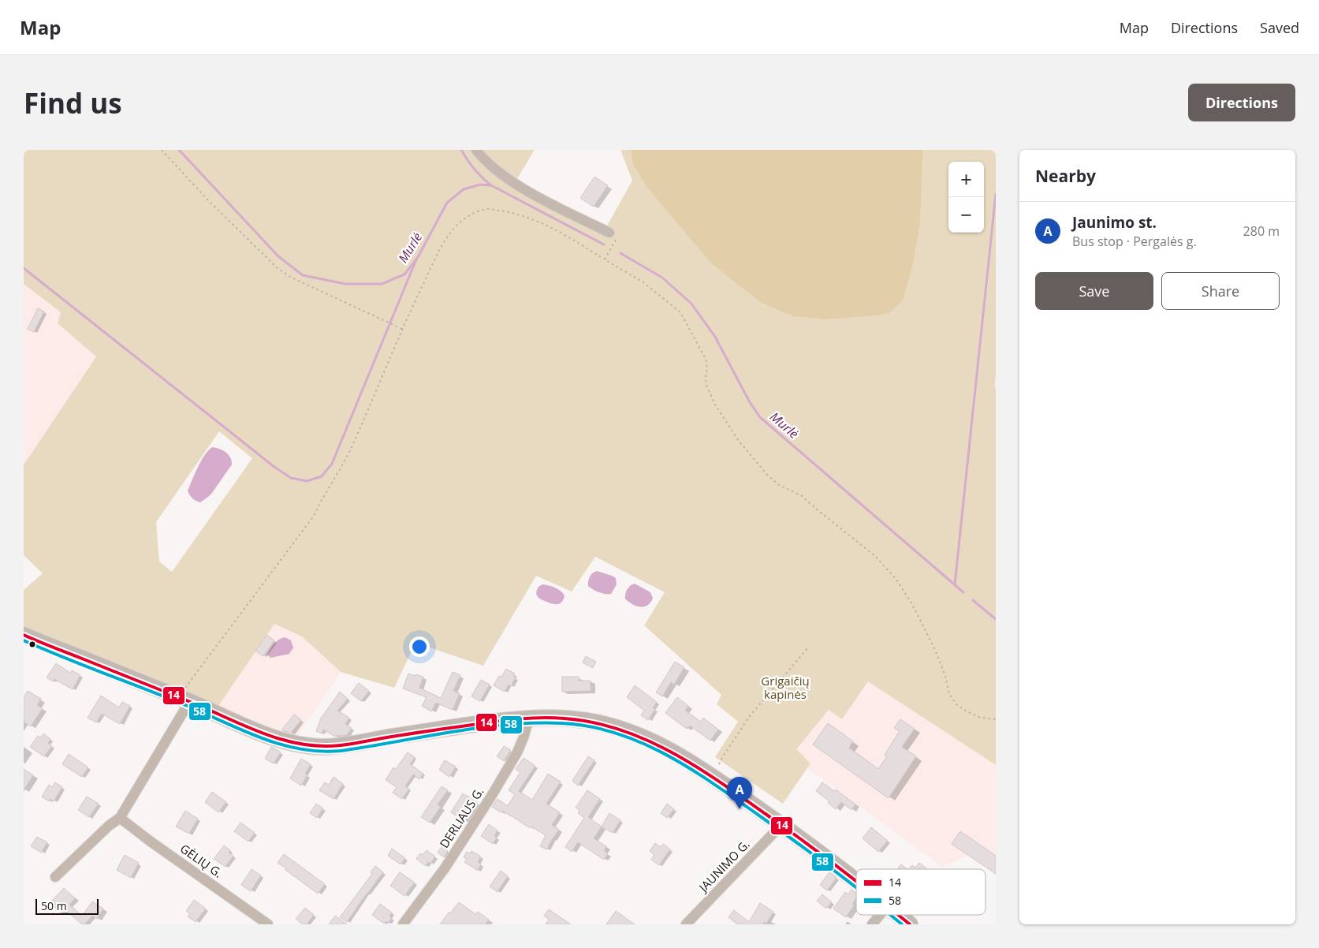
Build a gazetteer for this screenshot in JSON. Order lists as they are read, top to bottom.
{
  "streets": {
    "street": ["DERLIAUS G.", "GĖLIŲ G.", "JAUNIMO G."]
  },
  "water": ["Murlė"],
  "parks": ["Grigaičių kapinės"],
  "lines": ["transit line 14", "transit line 58"],
  "legend": ["14", "58"],
  "scale_bar": "50 m",
  "page": {
    "header": "Map",
    "nav": ["Map", "Directions", "Saved"],
    "buttons": [
      "Directions",
      ["Save", "Share"]
    ],
    "title": "Find us",
    "heading": "Nearby",
    "map_buttons": ["+", "−"],
    "list": [
      {
        "mark": "A",
        "name": "Jaunimo st.",
        "note": "Bus stop · Pergalės g.",
        "value": "280 m"
      }
    ],
    "pins": "A",
    "scale": "50 m"
  }
}
